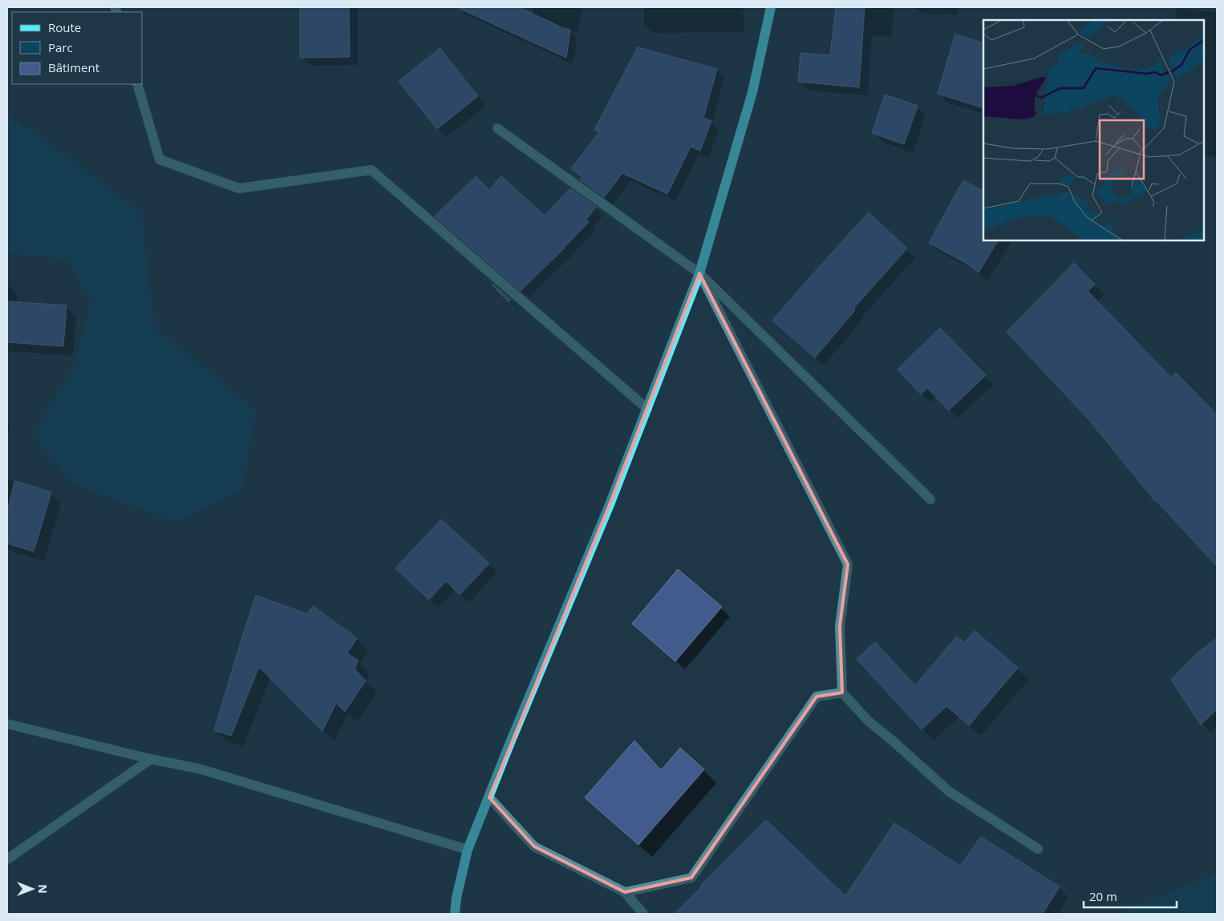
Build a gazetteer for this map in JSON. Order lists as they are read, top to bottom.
{
  "legend": ["Route", "Parc", "Bâtiment"],
  "scale_bar": "20 m",
  "north": "right"
}
